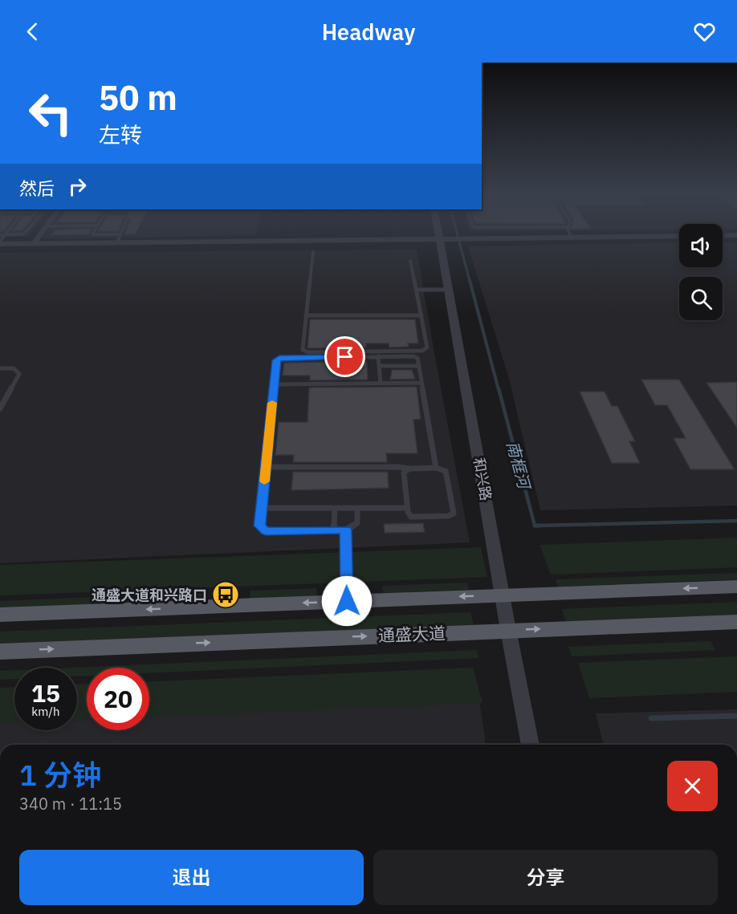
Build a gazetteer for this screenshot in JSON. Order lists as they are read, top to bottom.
{
  "streets": {
    "main road": ["通盛大道"],
    "street": ["和兴路"]
  },
  "crossings": [
    ["和兴路", "通盛大道"]
  ],
  "water": ["南框河"],
  "places": {
    "bus stop": ["通盛大道和兴路口"]
  },
  "page": {
    "header": "Headway",
    "turn": ["50 m", "左转"],
    "then": "然后",
    "speed": "15 km/h",
    "limit": "20",
    "heading": ["1 分钟", "340 m · 11:15"],
    "buttons": ["退出", "分享"]
  }
}
